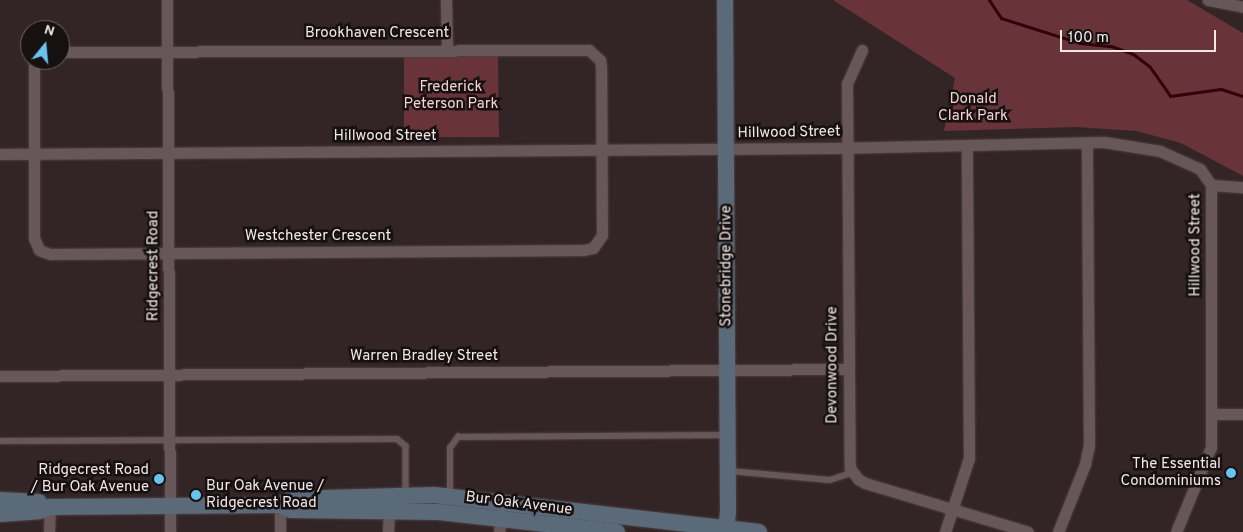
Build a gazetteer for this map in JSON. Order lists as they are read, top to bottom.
{
  "streets": {
    "street": [
      "Brookhaven Crescent",
      "Hillwood Street",
      "Westchester Crescent",
      "Ridgecrest Road",
      "Stonebridge Drive",
      "Warren Bradley Street",
      "Devonwood Drive",
      "Bur Oak Avenue"
    ]
  },
  "crossings": [
    ["Brookhaven Crescent", "Hillwood Street"],
    ["Brookhaven Crescent", "Westchester Crescent"],
    ["Brookhaven Crescent", "Ridgecrest Road"],
    ["Hillwood Street", "Westchester Crescent"],
    ["Hillwood Street", "Ridgecrest Road"],
    ["Hillwood Street", "Stonebridge Drive"],
    ["Hillwood Street", "Devonwood Drive"],
    ["Westchester Crescent", "Ridgecrest Road"],
    ["Ridgecrest Road", "Warren Bradley Street"],
    ["Ridgecrest Road", "Bur Oak Avenue"],
    ["Stonebridge Drive", "Warren Bradley Street"],
    ["Stonebridge Drive", "Bur Oak Avenue"],
    ["Warren Bradley Street", "Devonwood Drive"]
  ],
  "parks": ["Frederick Peterson Park", "Donald Clark Park"],
  "places": ["The Essential Condominiums", "Ridgecrest Road / Bur Oak Avenue", "Bur Oak Avenue / Ridgecrest Road"],
  "scale_bar": "100 m",
  "north": "top"
}
